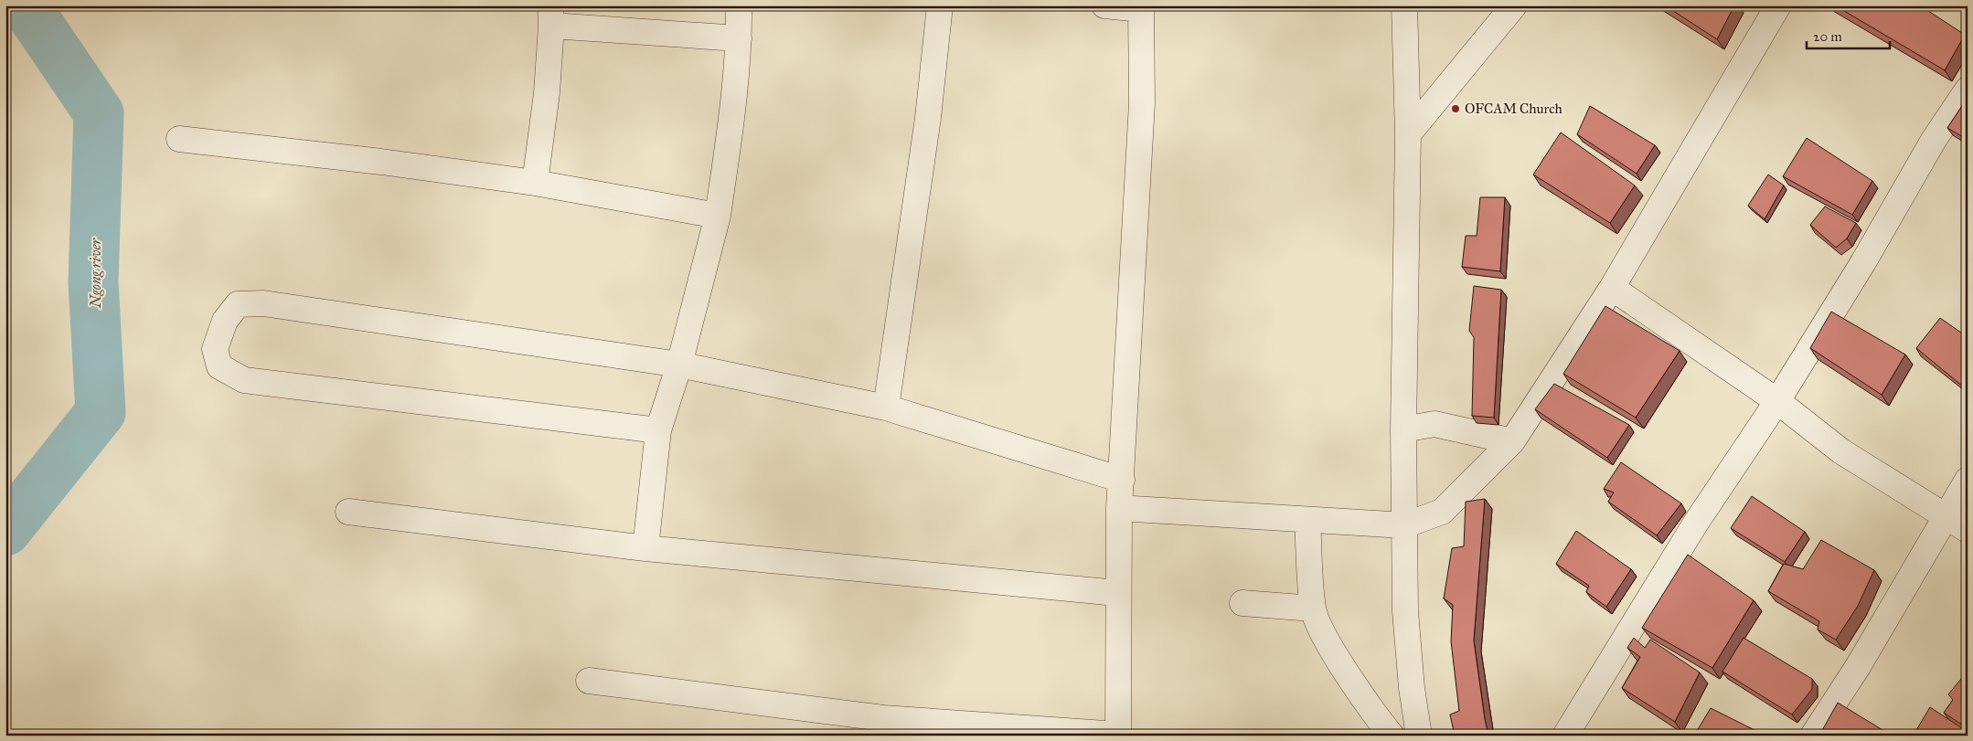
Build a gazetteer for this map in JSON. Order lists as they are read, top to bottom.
{
  "water": ["Ngong river"],
  "places": ["OFCAM Church"],
  "scale_bar": "20 m"
}
